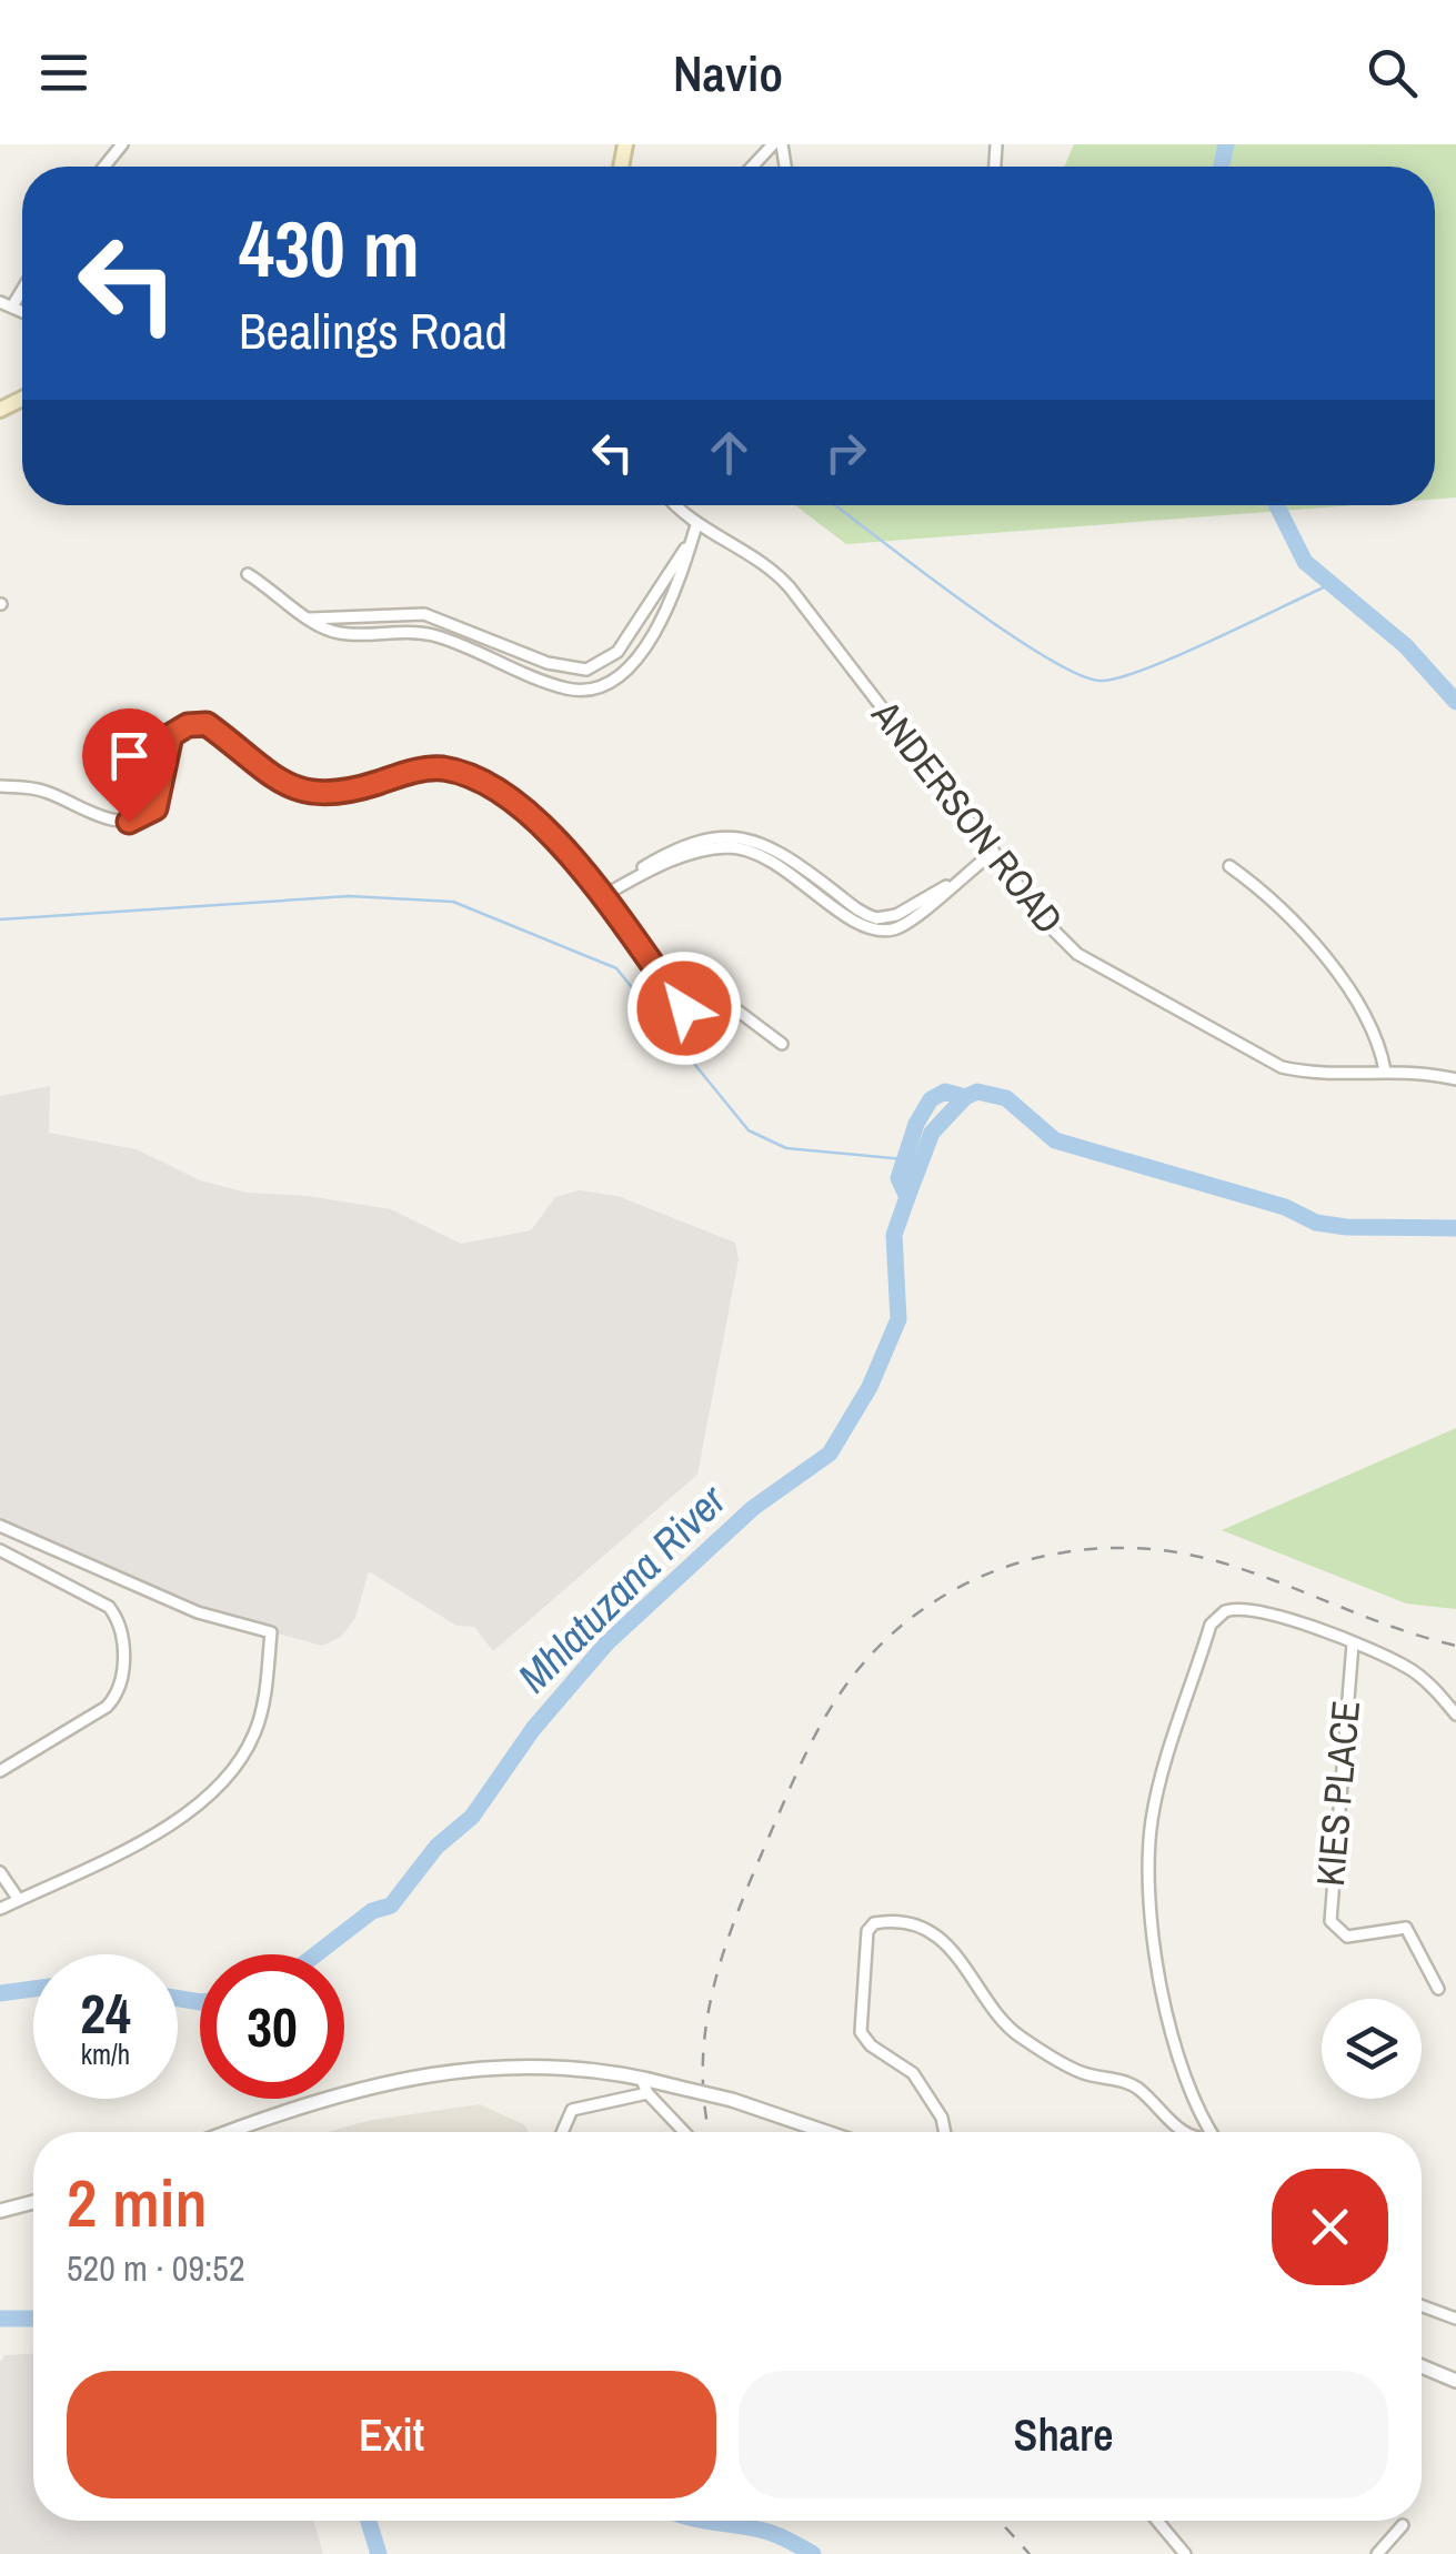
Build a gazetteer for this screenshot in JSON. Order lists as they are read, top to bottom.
{
  "streets": {
    "street": ["ANDERSON ROAD", "KIES PLACE"]
  },
  "water": ["Mhlatuzana River"],
  "page": {
    "header": "Navio",
    "turn": ["430 m", "Bealings Road"],
    "speed": "24 km/h",
    "limit": "30",
    "heading": ["2 min", "520 m · 09:52"],
    "buttons": ["Exit", "Share"]
  }
}
